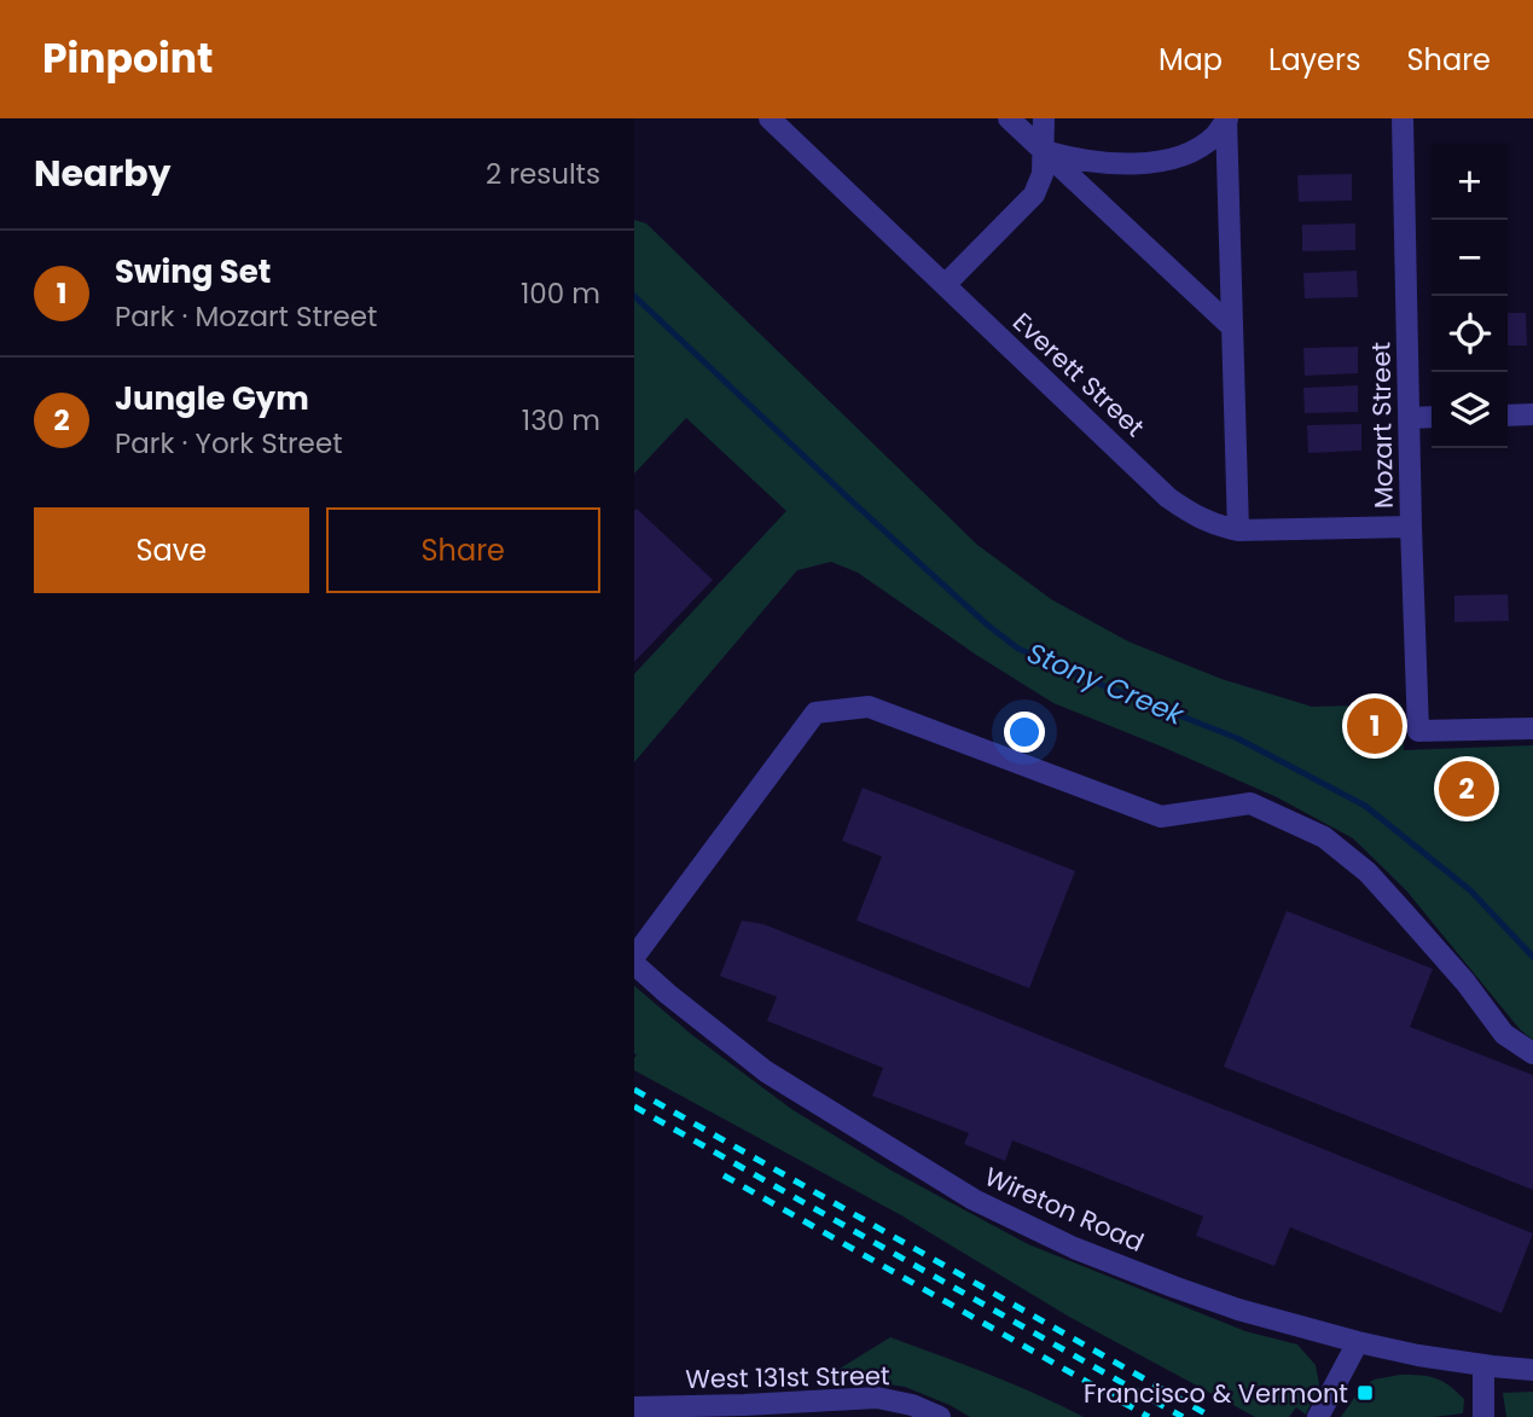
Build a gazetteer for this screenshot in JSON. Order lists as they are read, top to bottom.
{
  "streets": {
    "street": [
      "Everett Street",
      "Mozart Street",
      "Wireton Road",
      "West 131st Street"
    ]
  },
  "crossings": [
    ["Everett Street", "Mozart Street"]
  ],
  "water": ["Stony Creek"],
  "places": {
    "transit": ["Francisco & Vermont"]
  },
  "page": {
    "header": "Pinpoint",
    "nav": ["Map", "Layers", "Share"],
    "heading": ["Nearby", "2 results"],
    "map_buttons": ["+", "−"],
    "list": [
      {
        "mark": "1",
        "name": "Swing Set",
        "note": "Park · Mozart Street",
        "value": "100 m"
      },
      {
        "mark": "2",
        "name": "Jungle Gym",
        "note": "Park · York Street",
        "value": "130 m"
      }
    ],
    "buttons": ["Save", "Share"],
    "pins": ["1", "2"]
  }
}
